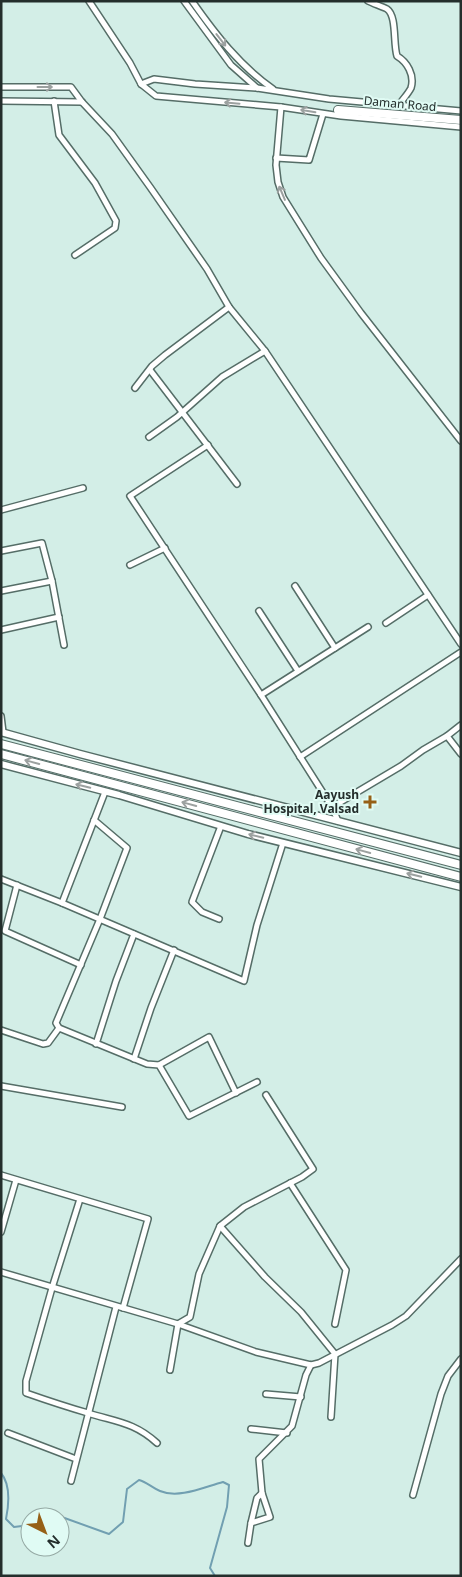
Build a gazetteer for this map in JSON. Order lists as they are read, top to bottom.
{
  "streets": {
    "main road": ["Daman Road"]
  },
  "places": {
    "health": ["Aayush Hospital, Valsad"]
  },
  "north": "bottom right"
}
